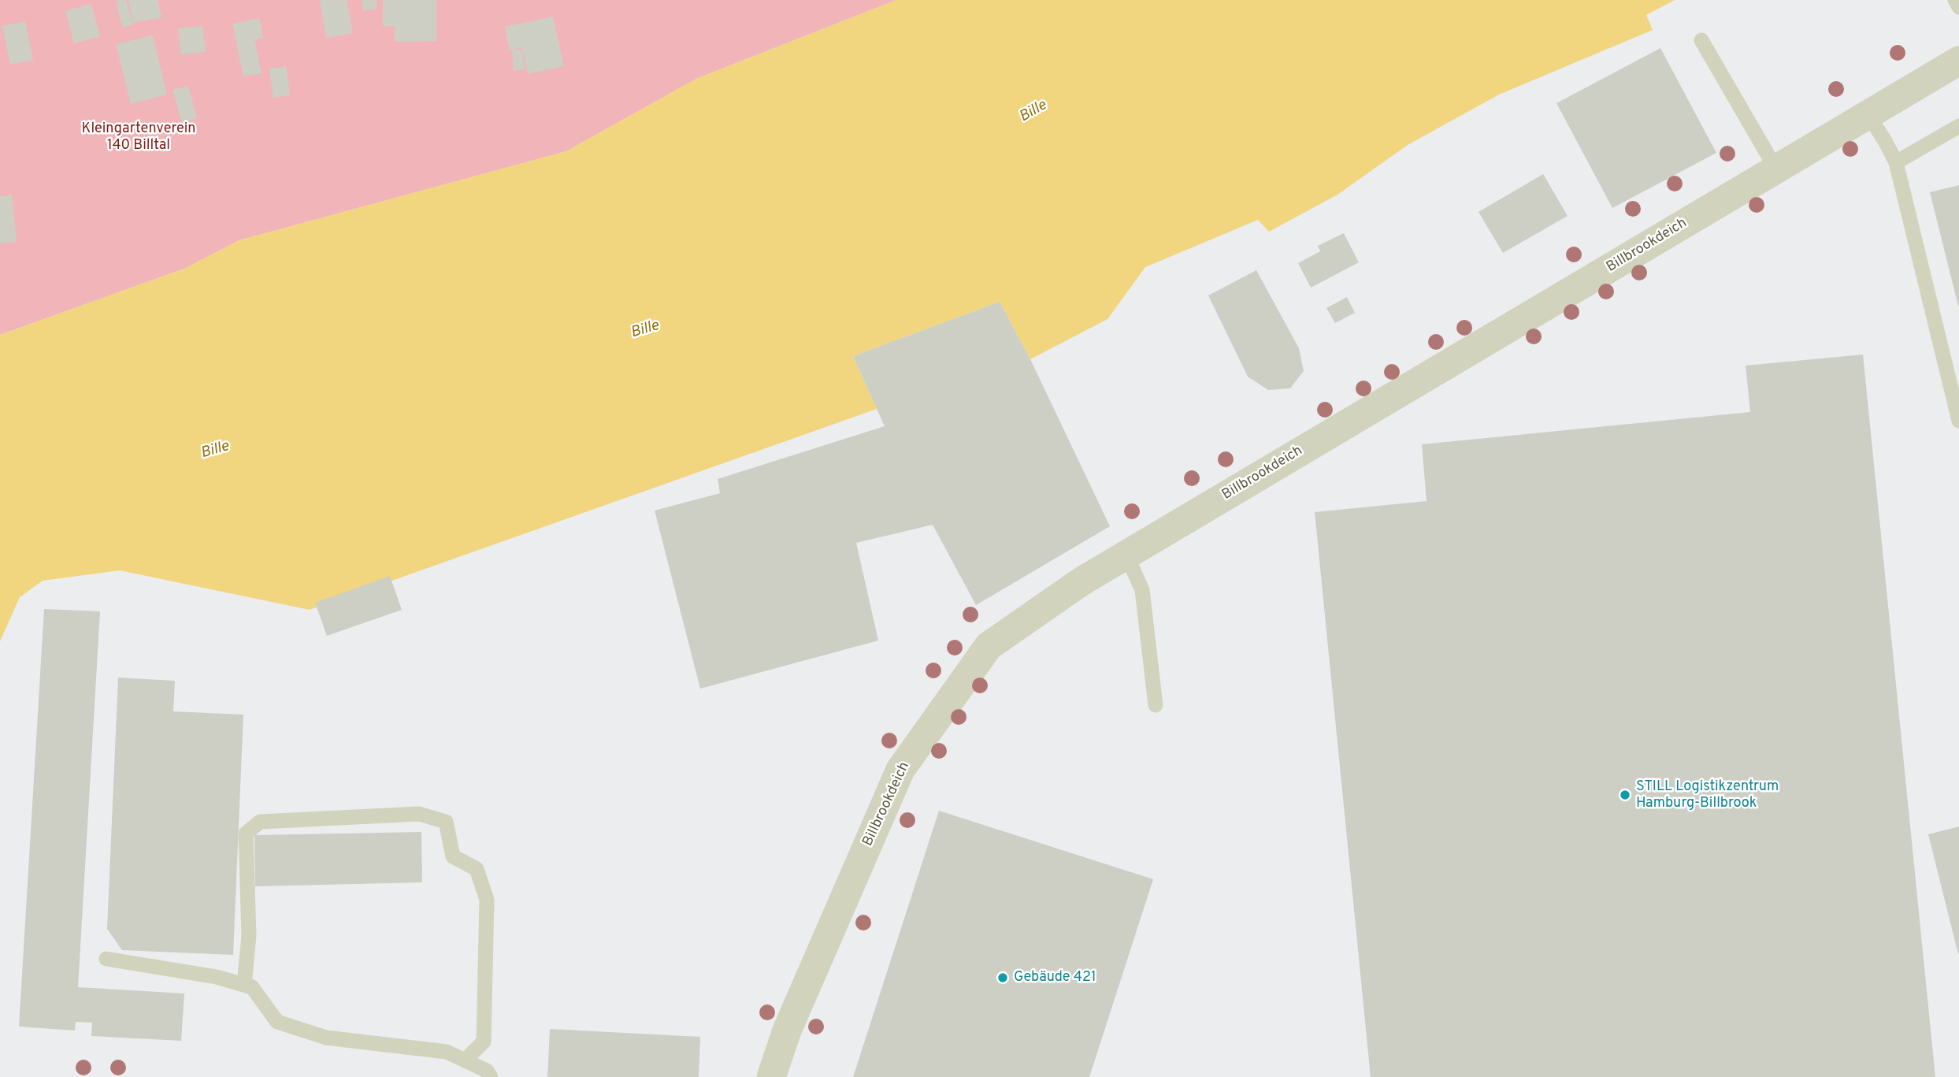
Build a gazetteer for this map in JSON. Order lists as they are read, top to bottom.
{
  "streets": {
    "street": ["Billbrookdeich"]
  },
  "water": ["Bille"],
  "parks": ["Kleingartenverein 140 Billtal"],
  "places": ["STILL Logistikzentrum Hamburg-Billbrook", "Gebäude 421"]
}
